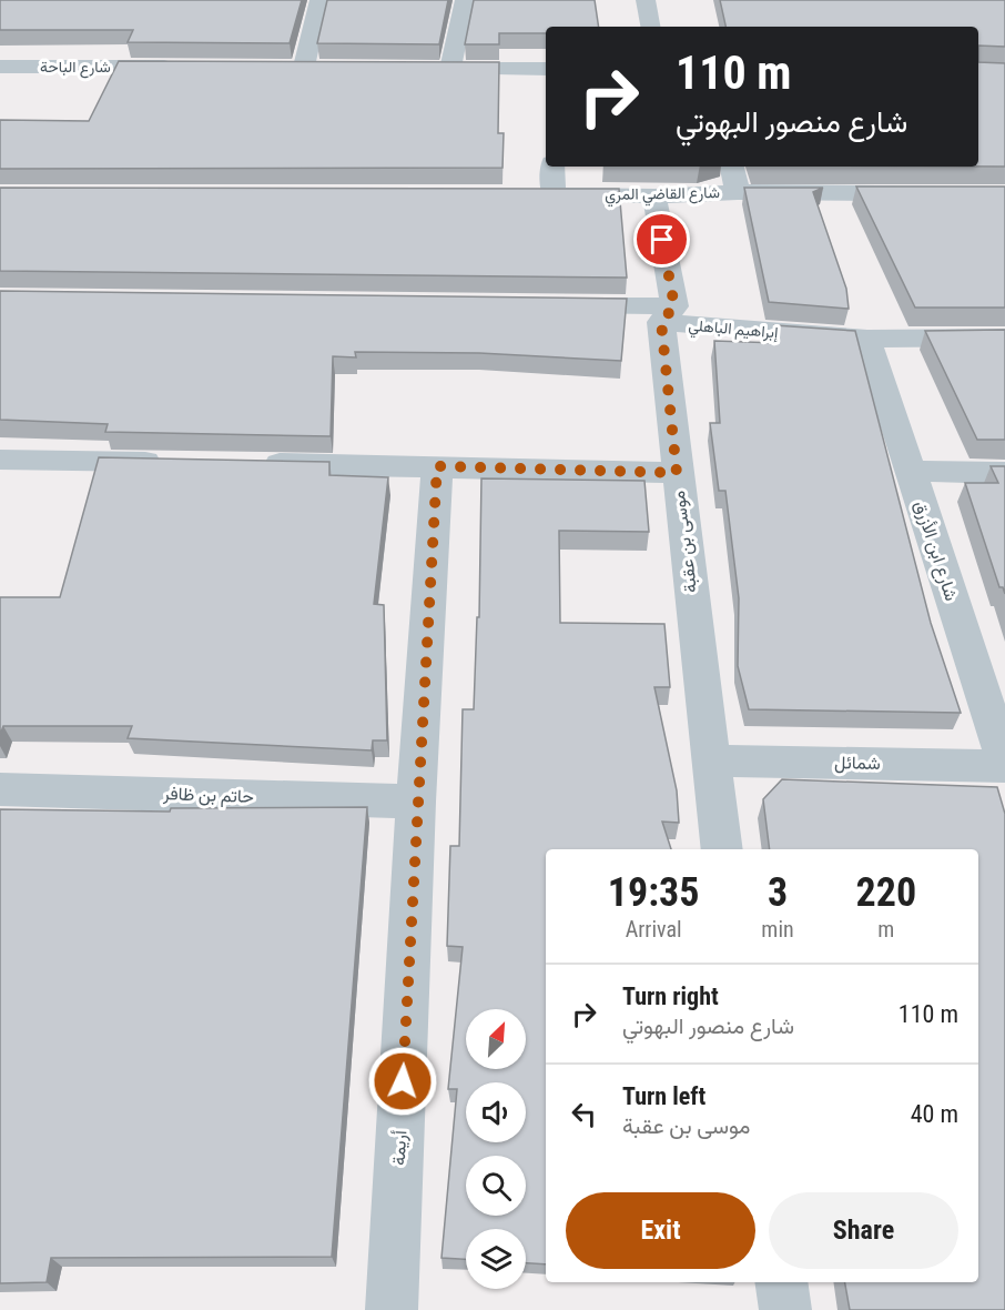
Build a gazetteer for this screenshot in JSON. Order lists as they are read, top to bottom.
{
  "streets": {
    "street": [
      "شارع الباحة",
      "شارع القاضي المري",
      "إبراهيم الباهلي",
      "موسى بن عقبة",
      "شارع ابن الأزرق",
      "شمائل",
      "حاتم بن ظافر",
      "أريمة"
    ]
  },
  "crossings": [
    ["شارع القاضي المري", "موسى بن عقبة"],
    ["إبراهيم الباهلي", "موسى بن عقبة"],
    ["إبراهيم الباهلي", "شارع ابن الأزرق"],
    ["موسى بن عقبة", "شمائل"],
    ["شارع ابن الأزرق", "شمائل"],
    ["حاتم بن ظافر", "أريمة"]
  ],
  "north": "top right",
  "page": {
    "turn": ["110 m", "شارع منصور البهوتي"],
    "eta": [
      "19:35",
      "Arrival",
      "3",
      "min",
      "220",
      "m"
    ],
    "list": [
      {
        "name": "Turn right",
        "note": "شارع منصور البهوتي",
        "value": "110 m"
      },
      {
        "name": "Turn left",
        "note": "موسى بن عقبة",
        "value": "40 m"
      }
    ],
    "buttons": ["Exit", "Share"]
  }
}
